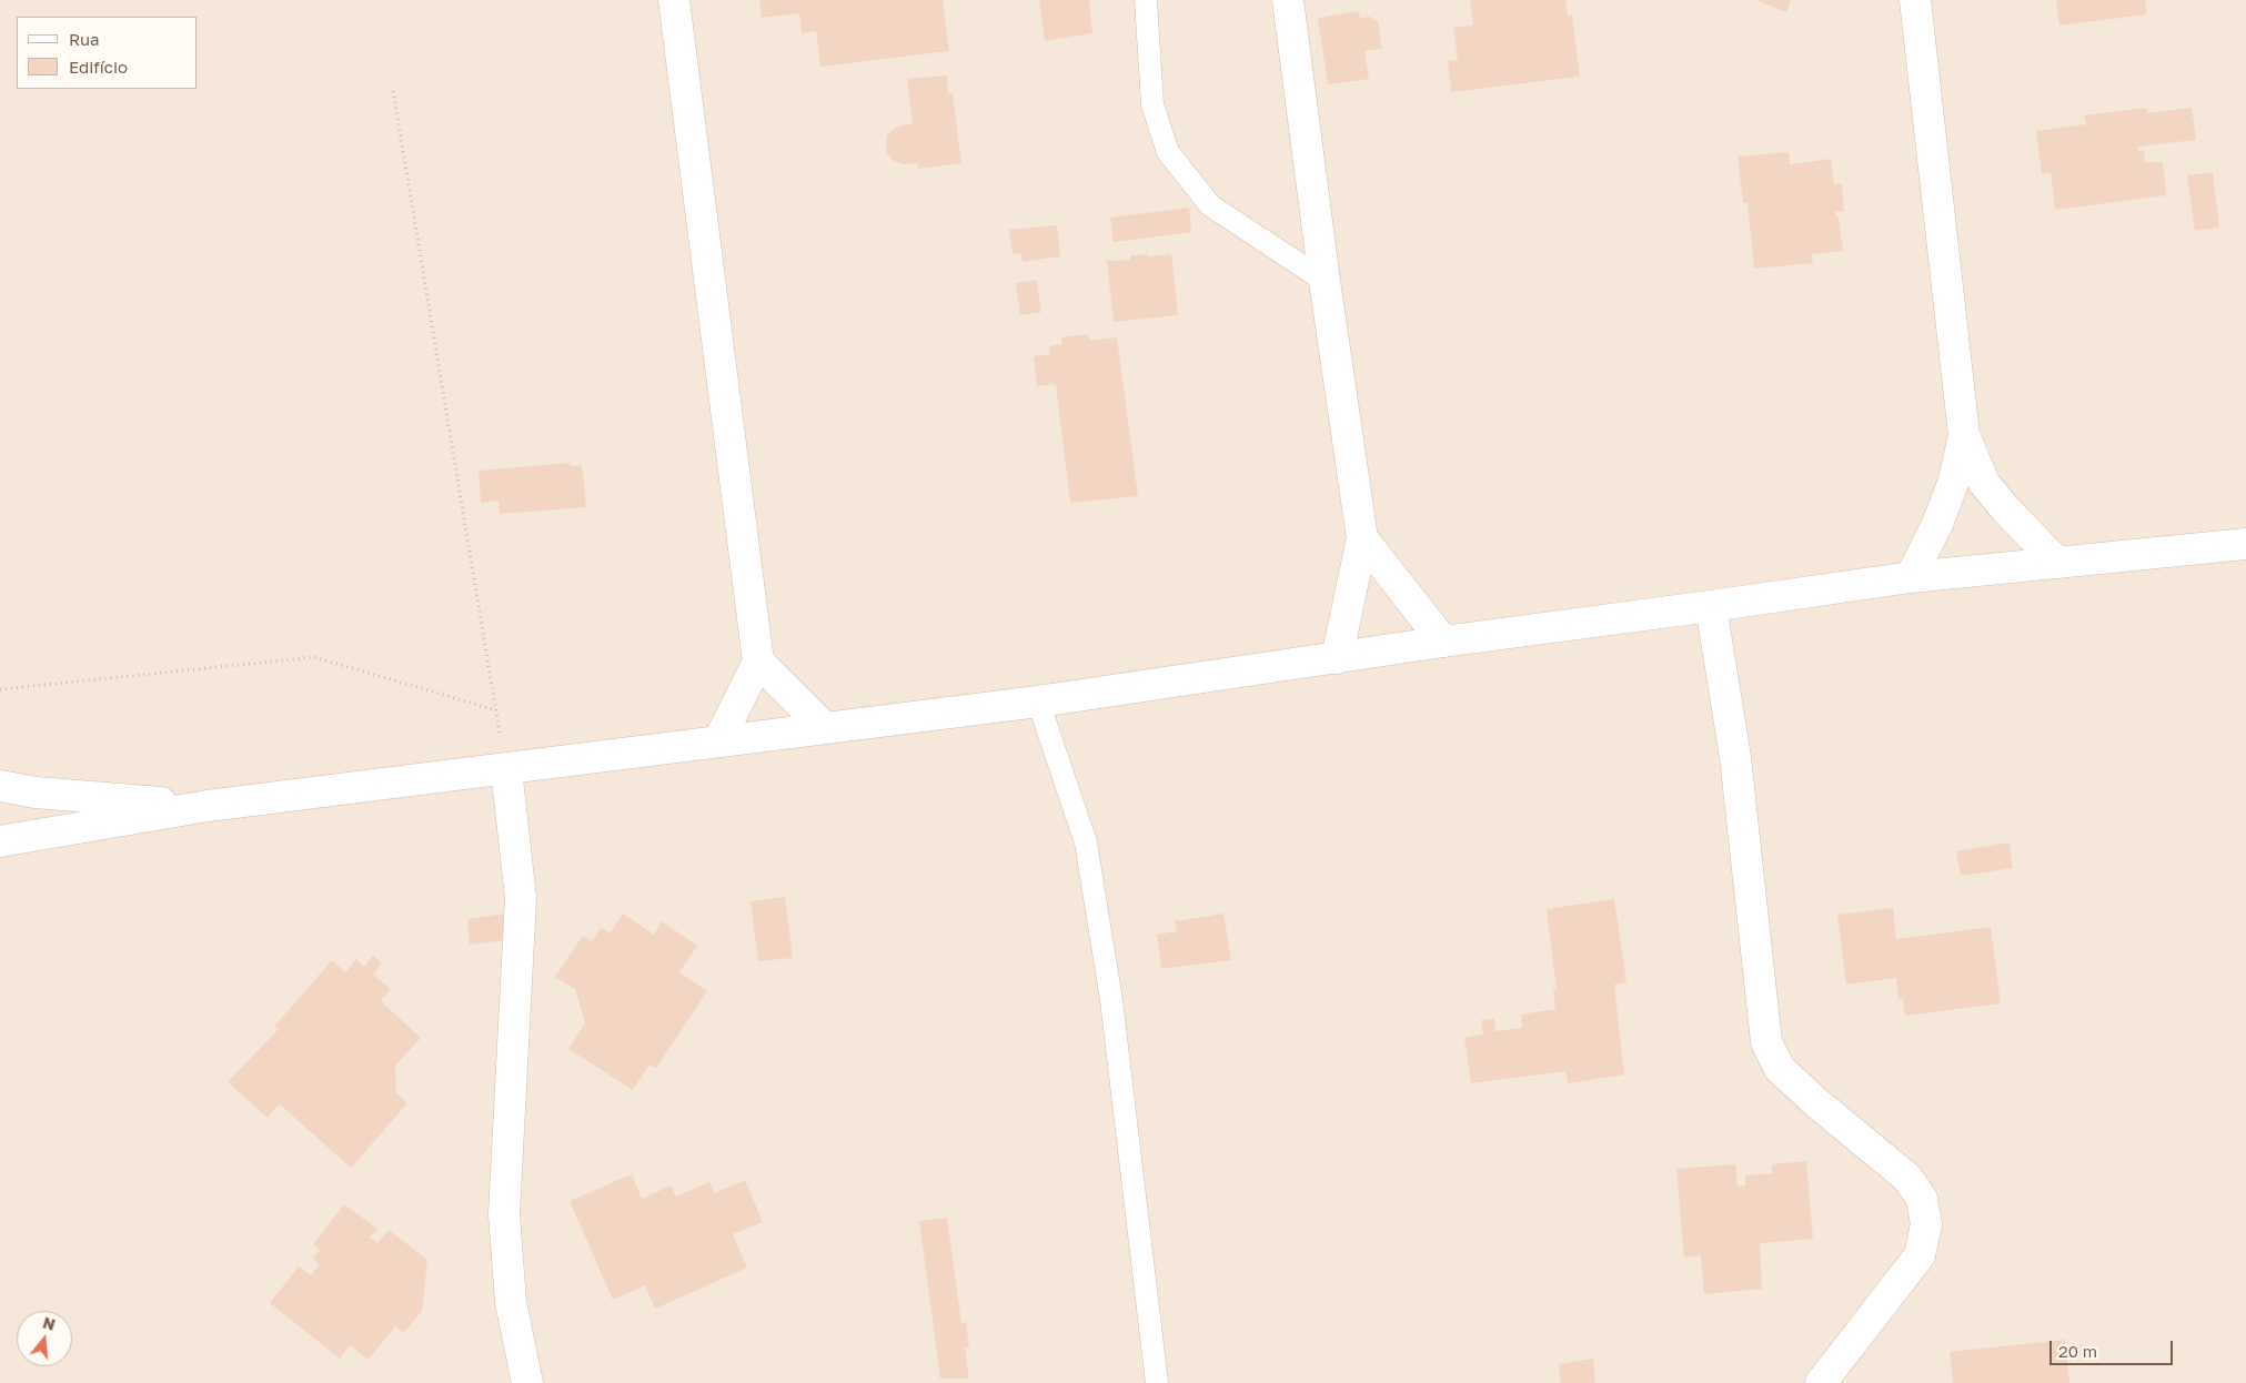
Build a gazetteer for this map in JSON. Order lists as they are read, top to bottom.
{
  "legend": ["Rua", "Edifício"],
  "scale_bar": "20 m",
  "north": "top"
}
